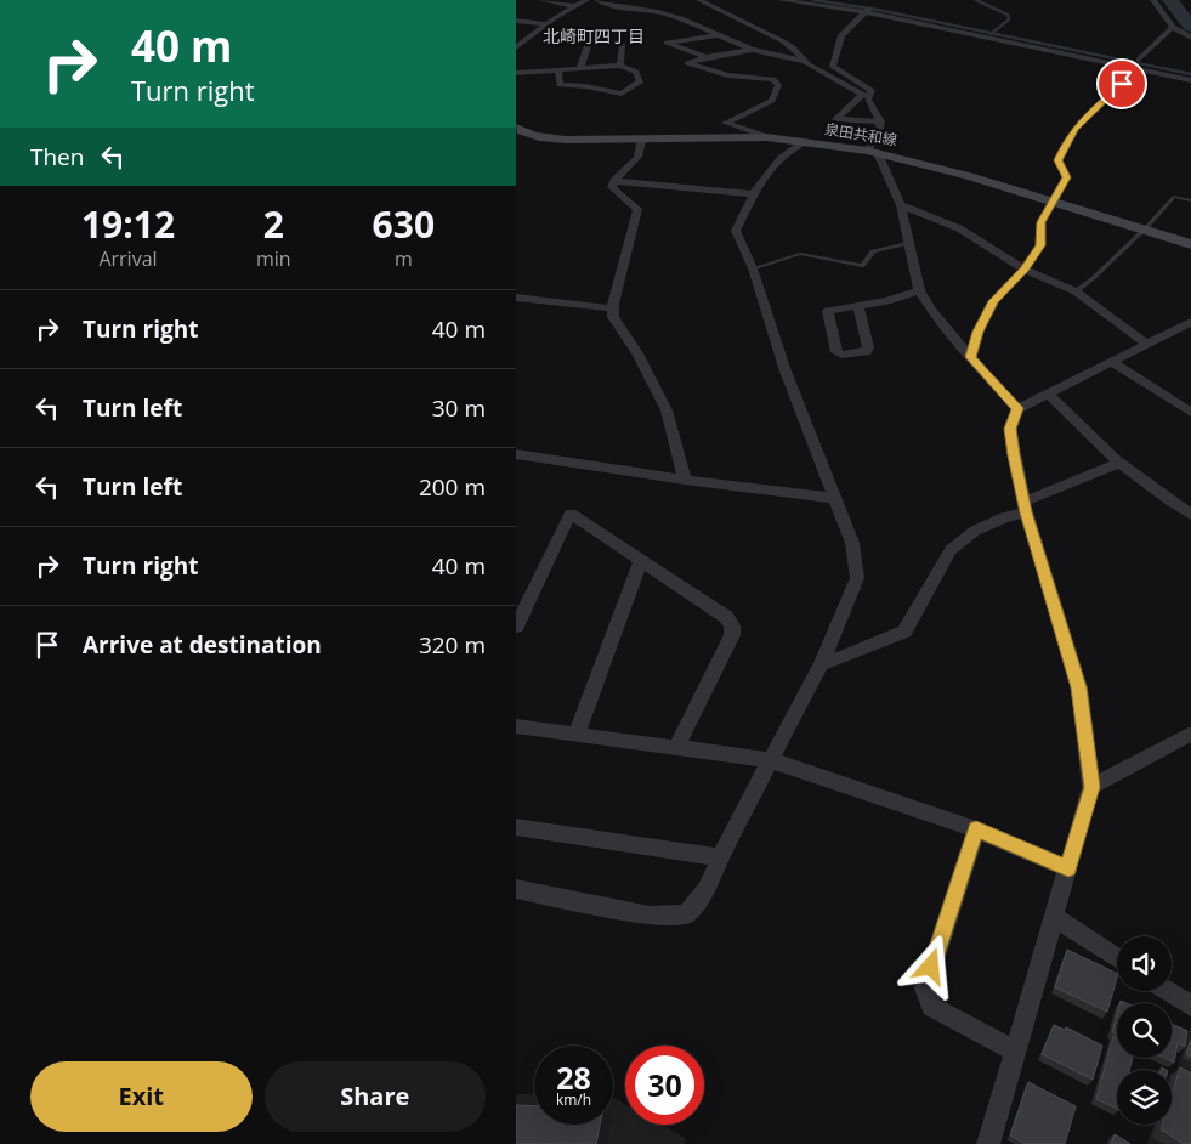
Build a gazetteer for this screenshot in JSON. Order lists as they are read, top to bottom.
{
  "streets": {
    "main road": ["泉田共和線"]
  },
  "districts": ["北崎町四丁目"],
  "page": {
    "turn": ["40 m", "Turn right"],
    "then": "Then",
    "eta": [
      "19:12",
      "Arrival",
      "2",
      "min",
      "630",
      "m"
    ],
    "list": [
      {
        "name": "Turn right",
        "value": "40 m"
      },
      {
        "name": "Turn left",
        "value": "30 m"
      },
      {
        "name": "Turn left",
        "value": "200 m"
      },
      {
        "name": "Turn right",
        "value": "40 m"
      },
      {
        "name": "Arrive at destination",
        "value": "320 m"
      }
    ],
    "speed": "28 km/h",
    "limit": "30",
    "buttons": ["Exit", "Share"]
  }
}
